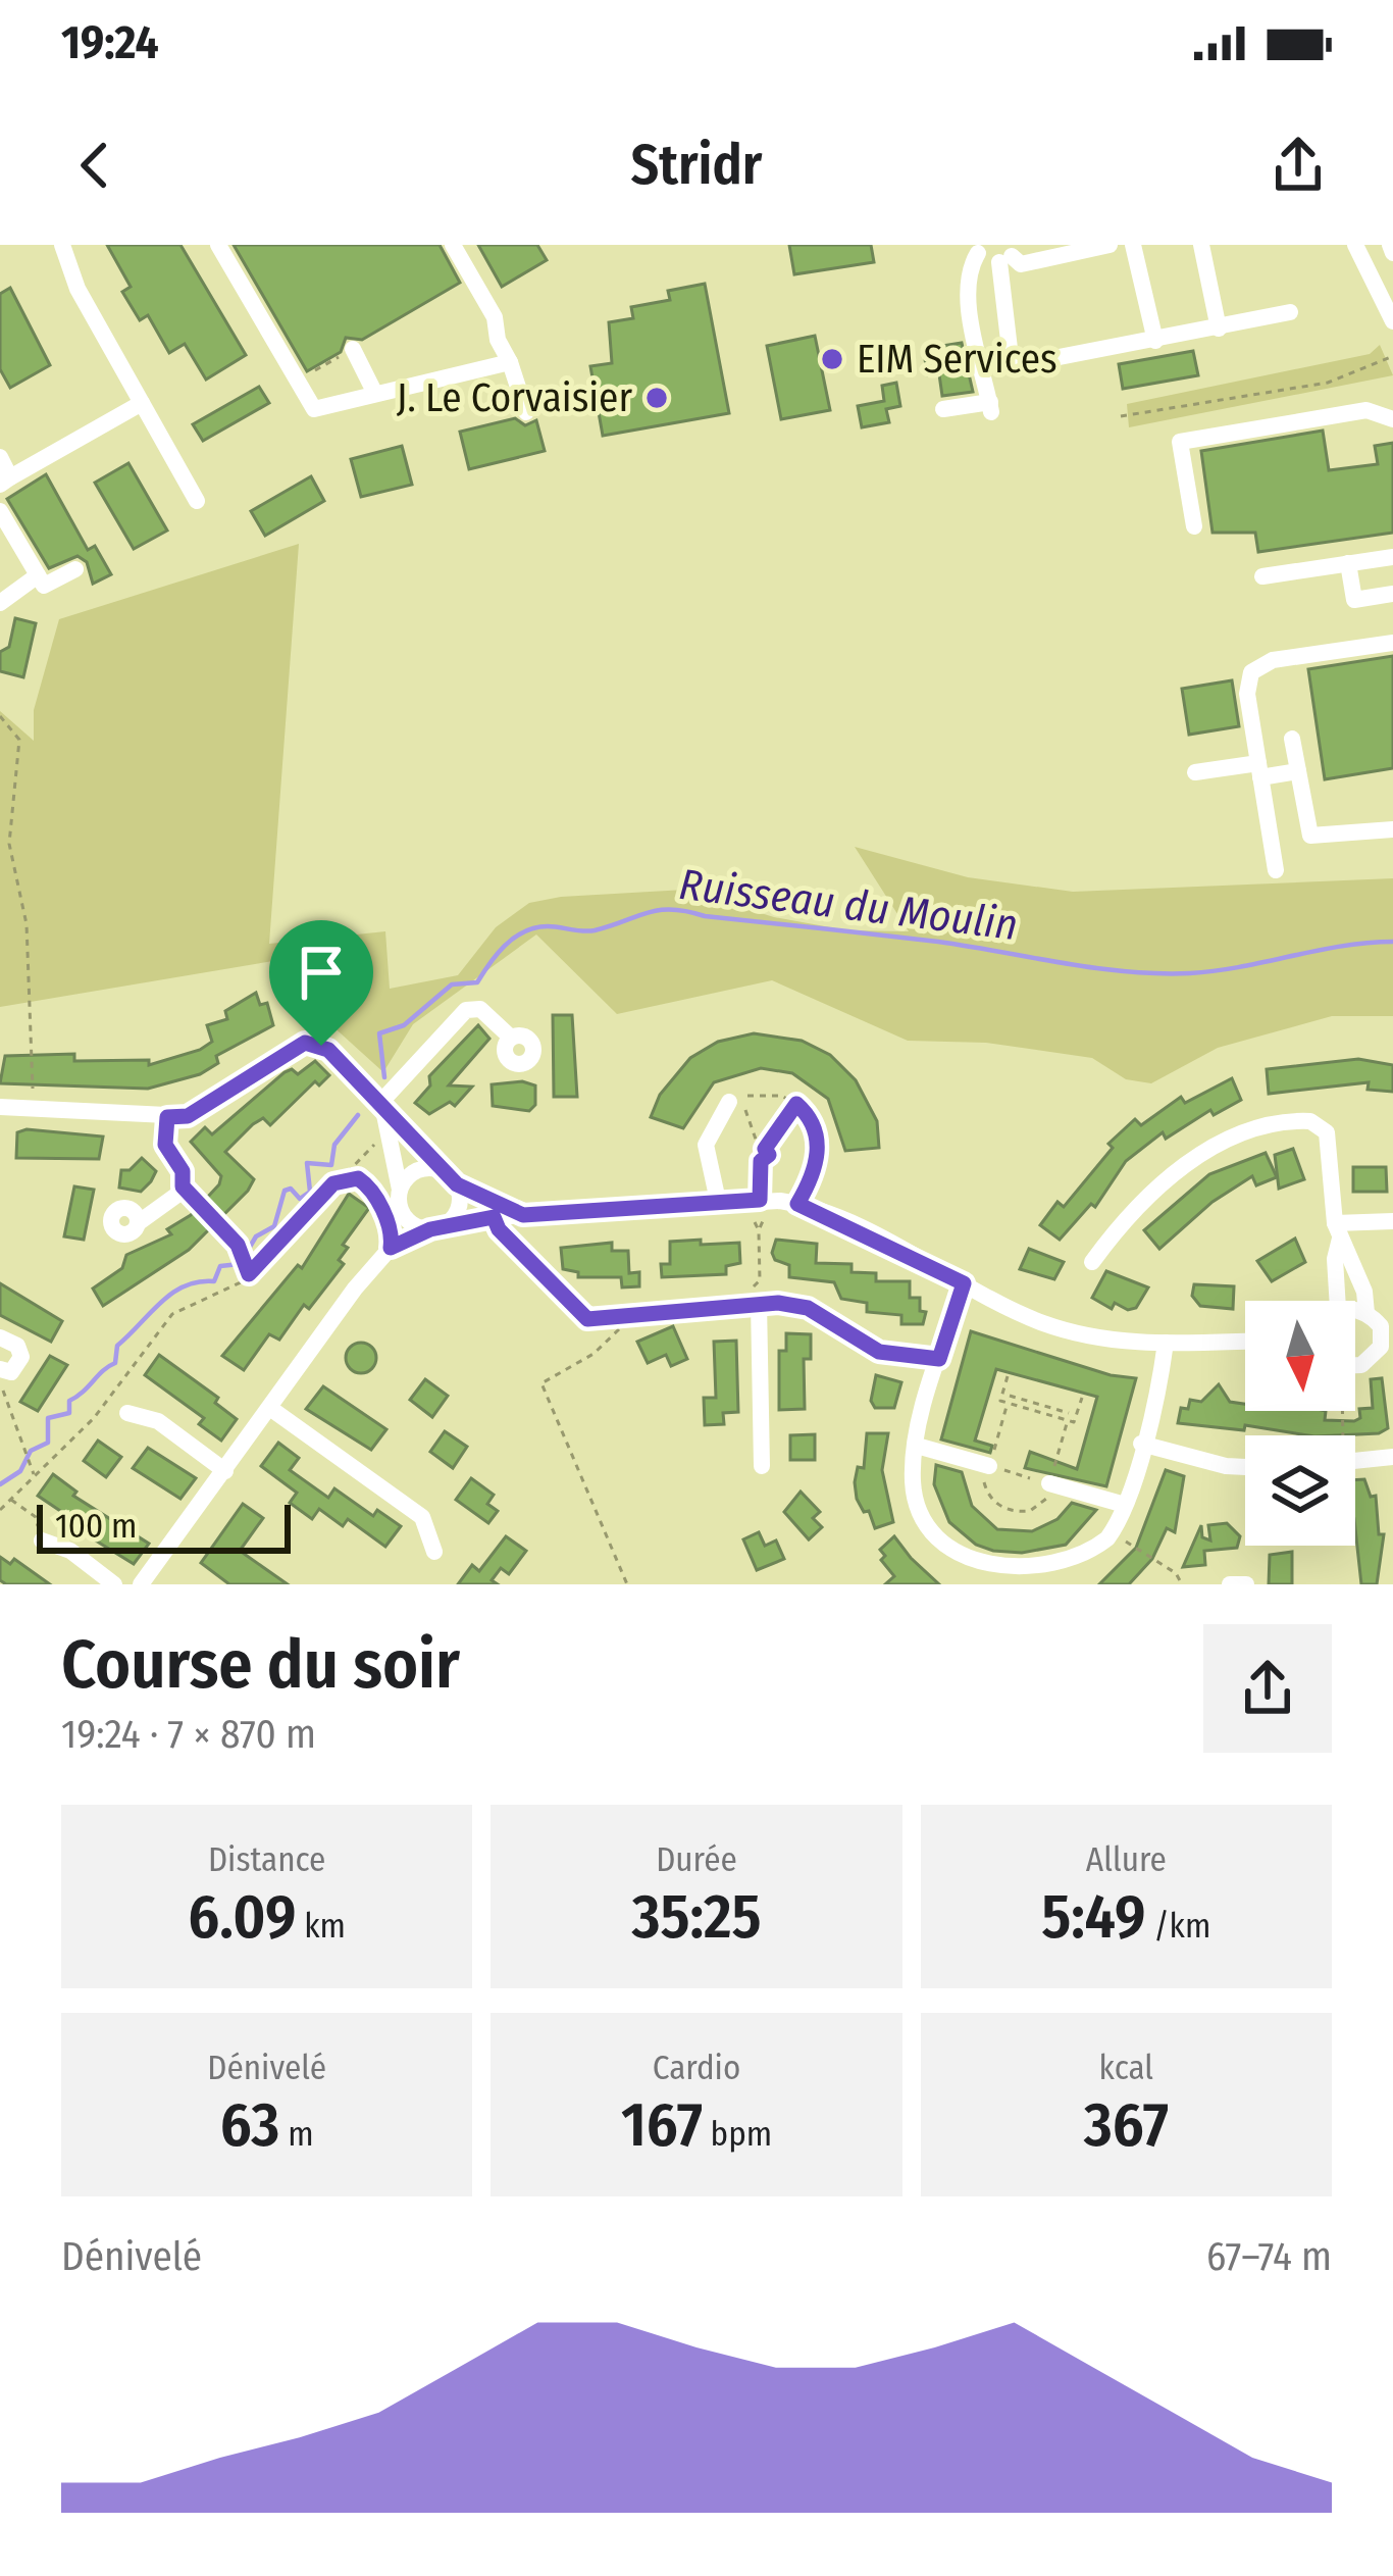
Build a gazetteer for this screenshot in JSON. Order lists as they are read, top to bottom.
{
  "water": ["Ruisseau du Moulin"],
  "places": ["EIM Services", "J. Le Corvaisier"],
  "scale_bar": "100 m",
  "north": "bottom",
  "page": {
    "status": "19:24",
    "header": "Stridr",
    "scale": "100 m",
    "heading": ["Course du soir", "19:24 · 7 × 870 m"],
    "stats": [
      ["Distance", "6.09 km"],
      ["Durée", "35:25"],
      ["Allure", "5:49 /km"],
      ["Dénivelé", "63 m"],
      ["Cardio", "167 bpm"],
      ["kcal", "367"]
    ],
    "chart": ["Dénivelé", "67–74 m"]
  }
}
